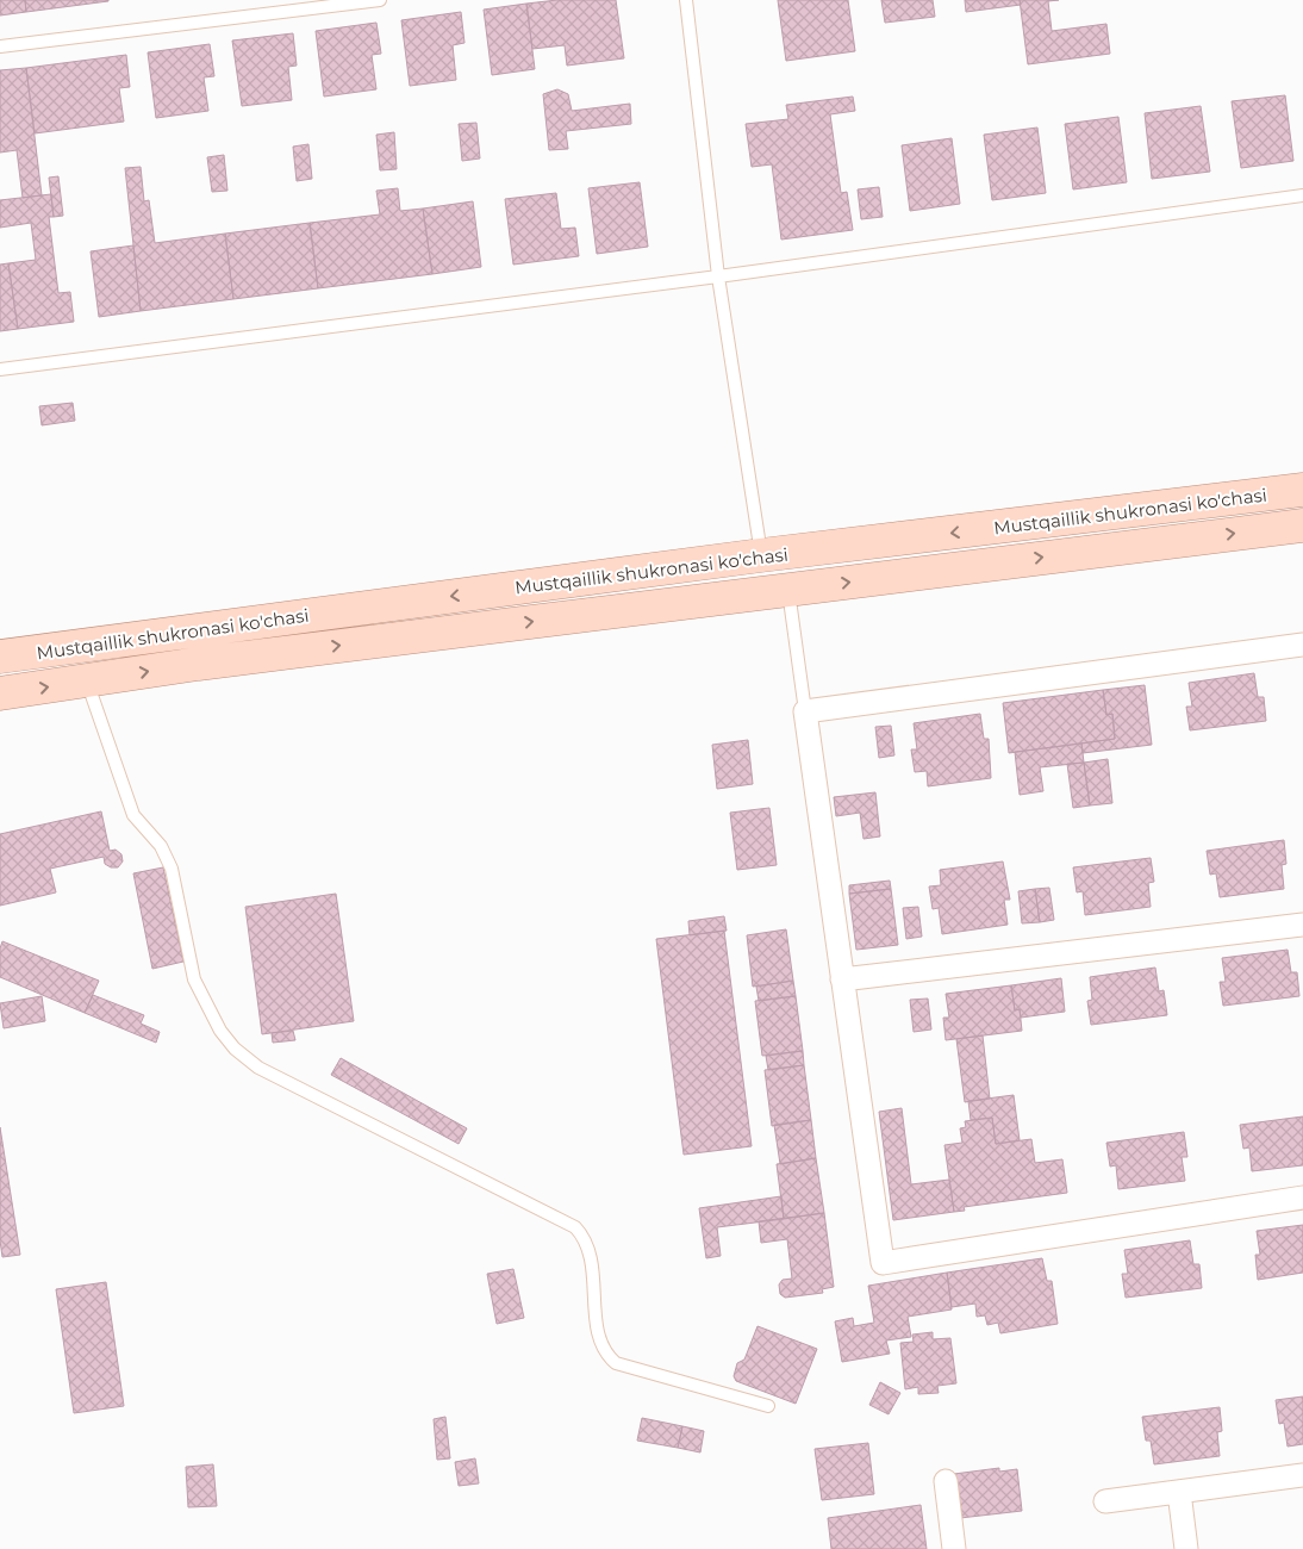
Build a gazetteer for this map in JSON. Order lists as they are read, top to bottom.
{
  "streets": {
    "main road": ["Mustqaillik shukronasi ko'chasi"]
  }
}
